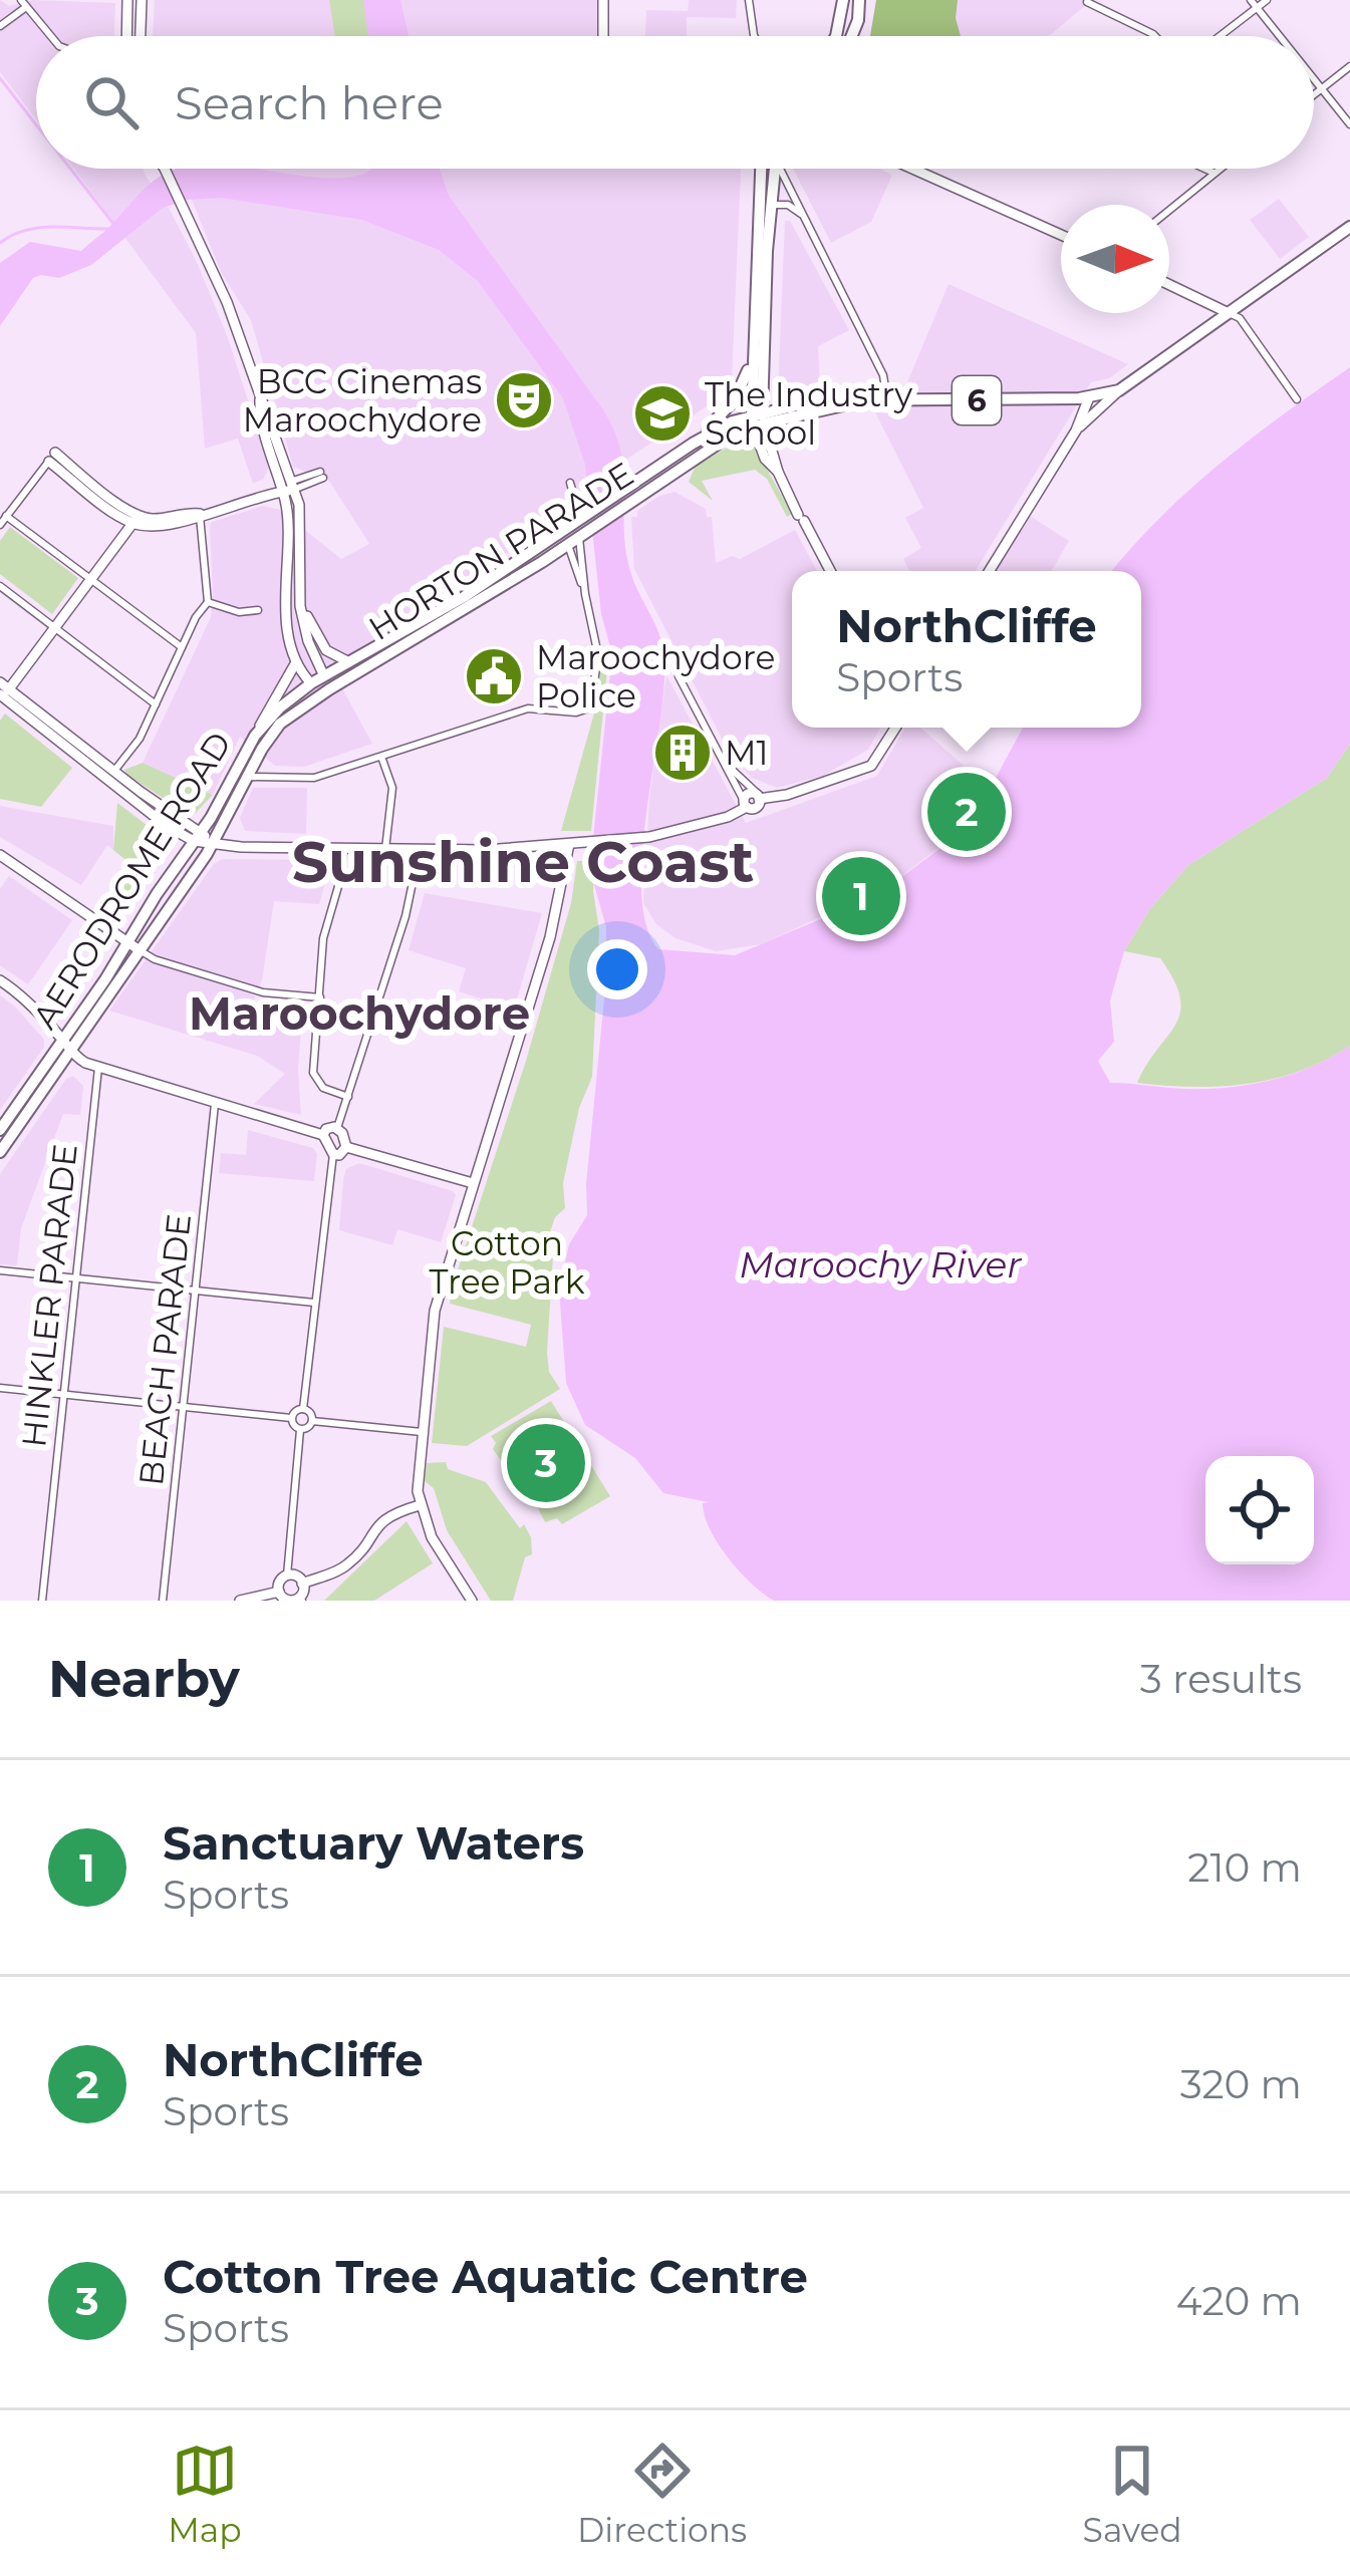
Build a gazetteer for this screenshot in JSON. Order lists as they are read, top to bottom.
{
  "streets": {
    "main road": ["6", "HORTON PARADE", "AERODROME ROAD"],
    "street": ["HINKLER PARADE", "BEACH PARADE"]
  },
  "crossings": [
    ["6", "HORTON PARADE"],
    ["HORTON PARADE", "AERODROME ROAD"]
  ],
  "districts": ["Sunshine Coast", "Maroochydore"],
  "water": ["Maroochy River"],
  "parks": ["Cotton Tree Park"],
  "places": {
    "theatre": ["BCC Cinemas Maroochydore"],
    "school or university": ["The Industry School"],
    "public building": ["Maroochydore Police"],
    "building": ["M1"]
  },
  "north": "right",
  "page": {
    "search": "Search here",
    "popup": ["NorthCliffe", "Sports"],
    "pins": ["2", "1", "3"],
    "heading": ["Nearby", "3 results"],
    "list": [
      {
        "mark": "1",
        "name": "Sanctuary Waters",
        "note": "Sports",
        "value": "210 m"
      },
      {
        "mark": "2",
        "name": "NorthCliffe",
        "note": "Sports",
        "value": "320 m"
      },
      {
        "mark": "3",
        "name": "Cotton Tree Aquatic Centre",
        "note": "Sports",
        "value": "420 m"
      }
    ],
    "nav": ["Map", "Directions", "Saved"]
  }
}
